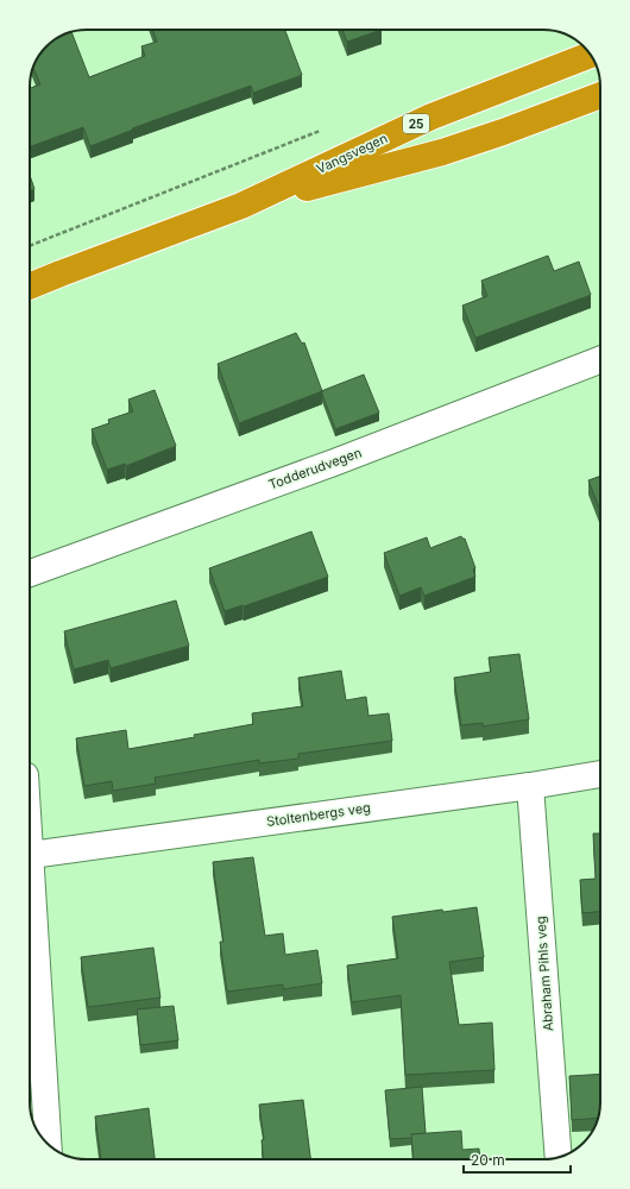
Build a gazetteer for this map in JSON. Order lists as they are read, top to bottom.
{
  "streets": {
    "highway": ["25", "Vangsvegen"],
    "street": ["Todderudvegen", "Stoltenbergs veg", "Abraham Pihls veg"]
  },
  "crossings": [
    ["Stoltenbergs veg", "Abraham Pihls veg"]
  ],
  "scale_bar": "20 m"
}
